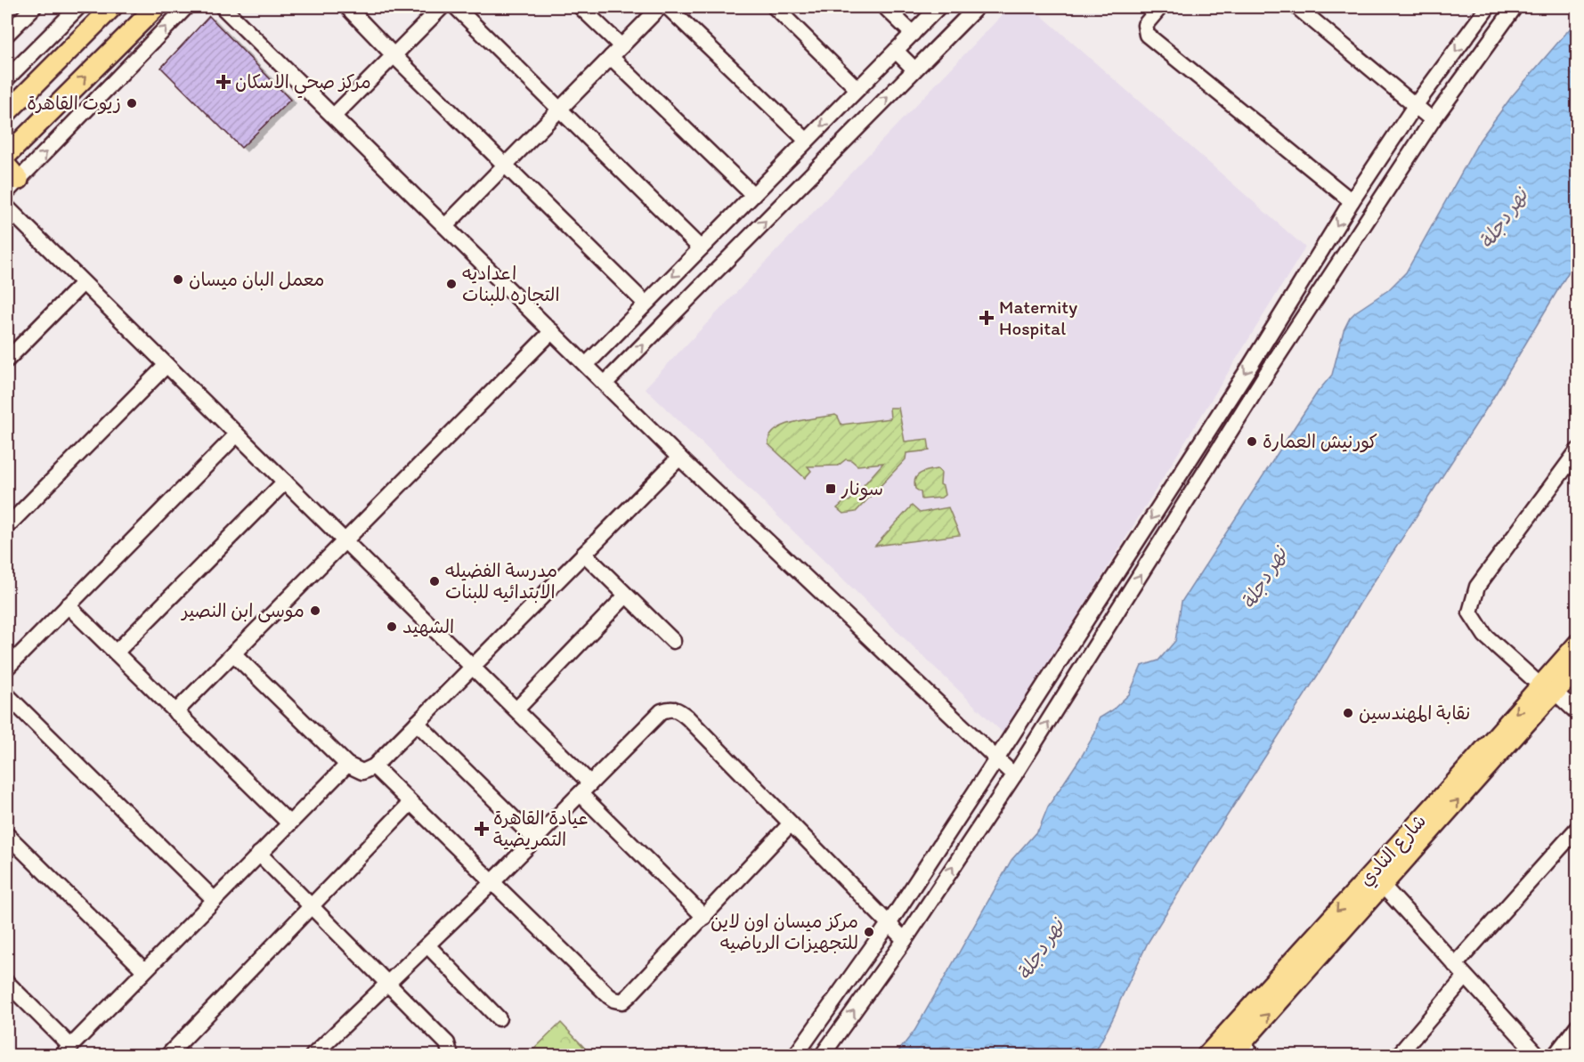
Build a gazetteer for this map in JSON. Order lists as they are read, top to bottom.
{
  "streets": {
    "main road": ["شارع النادي"]
  },
  "water": ["نهر دجلة"],
  "places": {
    "health": ["مركز صحي الاسكان", "Maternity Hospital", "عيادة القاهرة التمريضية"],
    "other": [
      "زيوت القاهرة",
      "معمل البان ميسان",
      "اعداديه التجاره للبنات",
      "كورنيش العمارة",
      "مدرسة الفضيله الابتدائيه للبنات",
      "موسى ابن النصير",
      "الشهيد",
      "نقابة المهندسين",
      "مركز ميسان اون لاين للتجهيزات الرياضيه"
    ],
    "transit": ["سونار"]
  }
}
